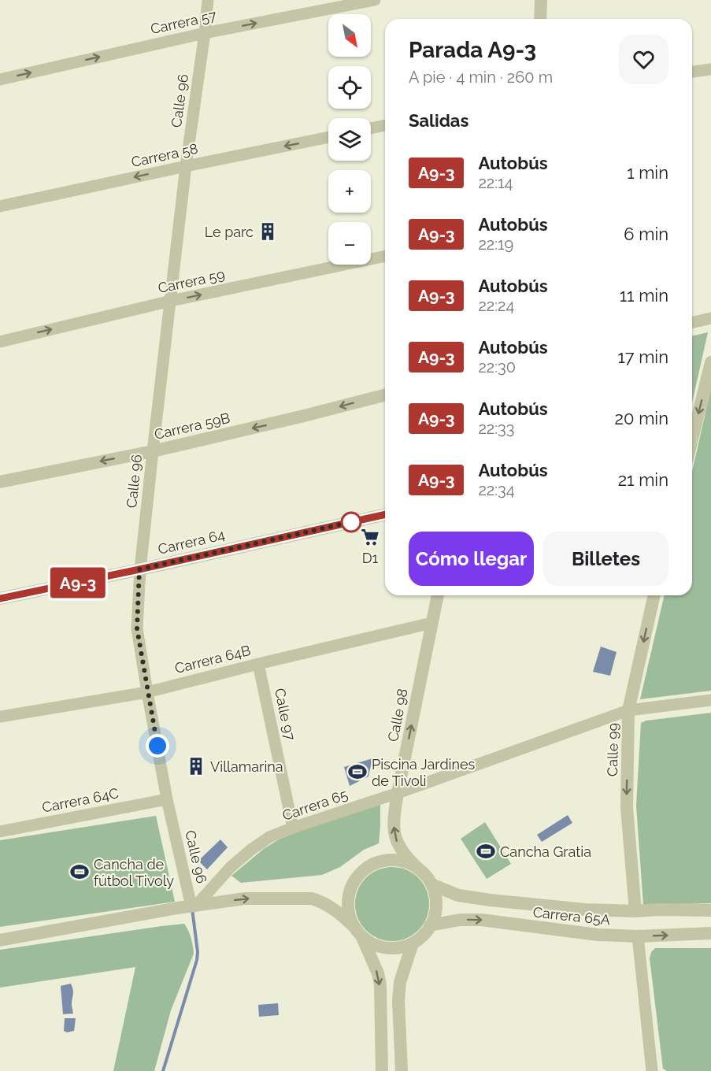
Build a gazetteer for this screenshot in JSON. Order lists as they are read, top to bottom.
{
  "streets": {
    "street": [
      "Carrera 57",
      "Calle 96",
      "Carrera 58",
      "Carrera 59",
      "Carrera 59B",
      "Carrera 64",
      "Carrera 64B",
      "Calle 97",
      "Calle 98",
      "Calle 99",
      "Carrera 64C",
      "Carrera 65",
      "Carrera 65A"
    ]
  },
  "crossings": [
    ["Carrera 57", "Calle 96"],
    ["Calle 96", "Carrera 58"],
    ["Calle 96", "Carrera 59"],
    ["Calle 96", "Carrera 59B"],
    ["Calle 96", "Carrera 64"],
    ["Calle 96", "Carrera 64B"],
    ["Calle 96", "Carrera 64C"],
    ["Calle 96", "Carrera 65"],
    ["Carrera 64B", "Calle 97"],
    ["Carrera 64B", "Calle 98"],
    ["Calle 97", "Carrera 65"],
    ["Calle 98", "Carrera 65"],
    ["Calle 98", "Carrera 65A"],
    ["Calle 99", "Carrera 65"],
    ["Calle 99", "Carrera 65A"]
  ],
  "one_way": [
    "Carrera 57",
    "Carrera 58",
    "Carrera 59",
    "Carrera 59B",
    "Calle 98",
    "Calle 99"
  ],
  "places": {
    "building": ["Le parc", "Villamarina"],
    "supermarket": ["D1"],
    "sports": ["Piscina Jardines de Tivoli", "Cancha Gratia", "Cancha de fútbol Tivoly"]
  },
  "lines": ["bus line A9-3"],
  "north": "bottom right",
  "page": {
    "on_map": "A9-3",
    "map_buttons": ["+", "−"],
    "heading": [
      ["Parada A9-3", "A pie · 4 min · 260 m"],
      "Salidas"
    ],
    "list": [
      {
        "mark": "A9-3",
        "name": "Autobús",
        "note": "22:14",
        "value": "1 min"
      },
      {
        "mark": "A9-3",
        "name": "Autobús",
        "note": "22:19",
        "value": "6 min"
      },
      {
        "mark": "A9-3",
        "name": "Autobús",
        "note": "22:24",
        "value": "11 min"
      },
      {
        "mark": "A9-3",
        "name": "Autobús",
        "note": "22:30",
        "value": "17 min"
      },
      {
        "mark": "A9-3",
        "name": "Autobús",
        "note": "22:33",
        "value": "20 min"
      },
      {
        "mark": "A9-3",
        "name": "Autobús",
        "note": "22:34",
        "value": "21 min"
      }
    ],
    "buttons": ["Cómo llegar", "Billetes"]
  }
}
